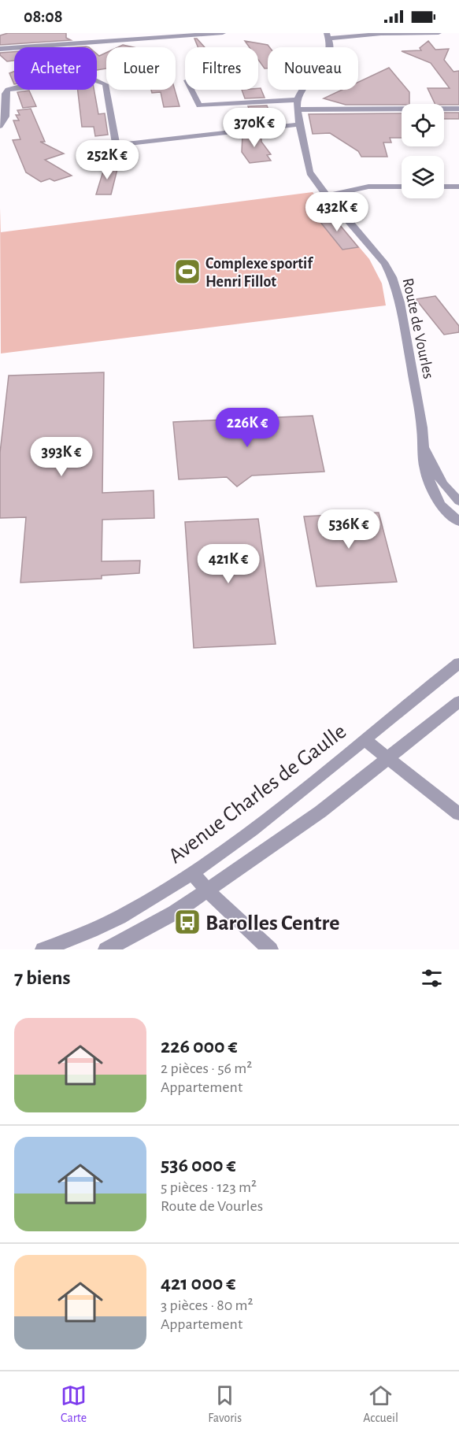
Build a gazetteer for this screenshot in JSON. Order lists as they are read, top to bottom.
{
  "streets": {
    "street": ["Route de Vourles", "Avenue Charles de Gaulle"]
  },
  "places": {
    "sports": ["Complexe sportif Henri Fillot"],
    "bus stop": ["Barolles Centre"]
  },
  "page": {
    "status": "08:08",
    "chip": [
      "Acheter",
      "Louer",
      "Filtres",
      "Nouveau"
    ],
    "price": [
      "370K €",
      "252K €",
      "432K €",
      "226K €",
      "393K €",
      "536K €",
      "421K €"
    ],
    "heading": "7 biens",
    "list": [
      {
        "name": "226 000 €",
        "note": "2 pièces · 56 m² · Appartement"
      },
      {
        "name": "536 000 €",
        "note": "5 pièces · 123 m² · Route de Vourles"
      },
      {
        "name": "421 000 €",
        "note": "3 pièces · 80 m² · Appartement"
      }
    ],
    "tabs": ["Carte", "Favoris", "Accueil"]
  }
}
